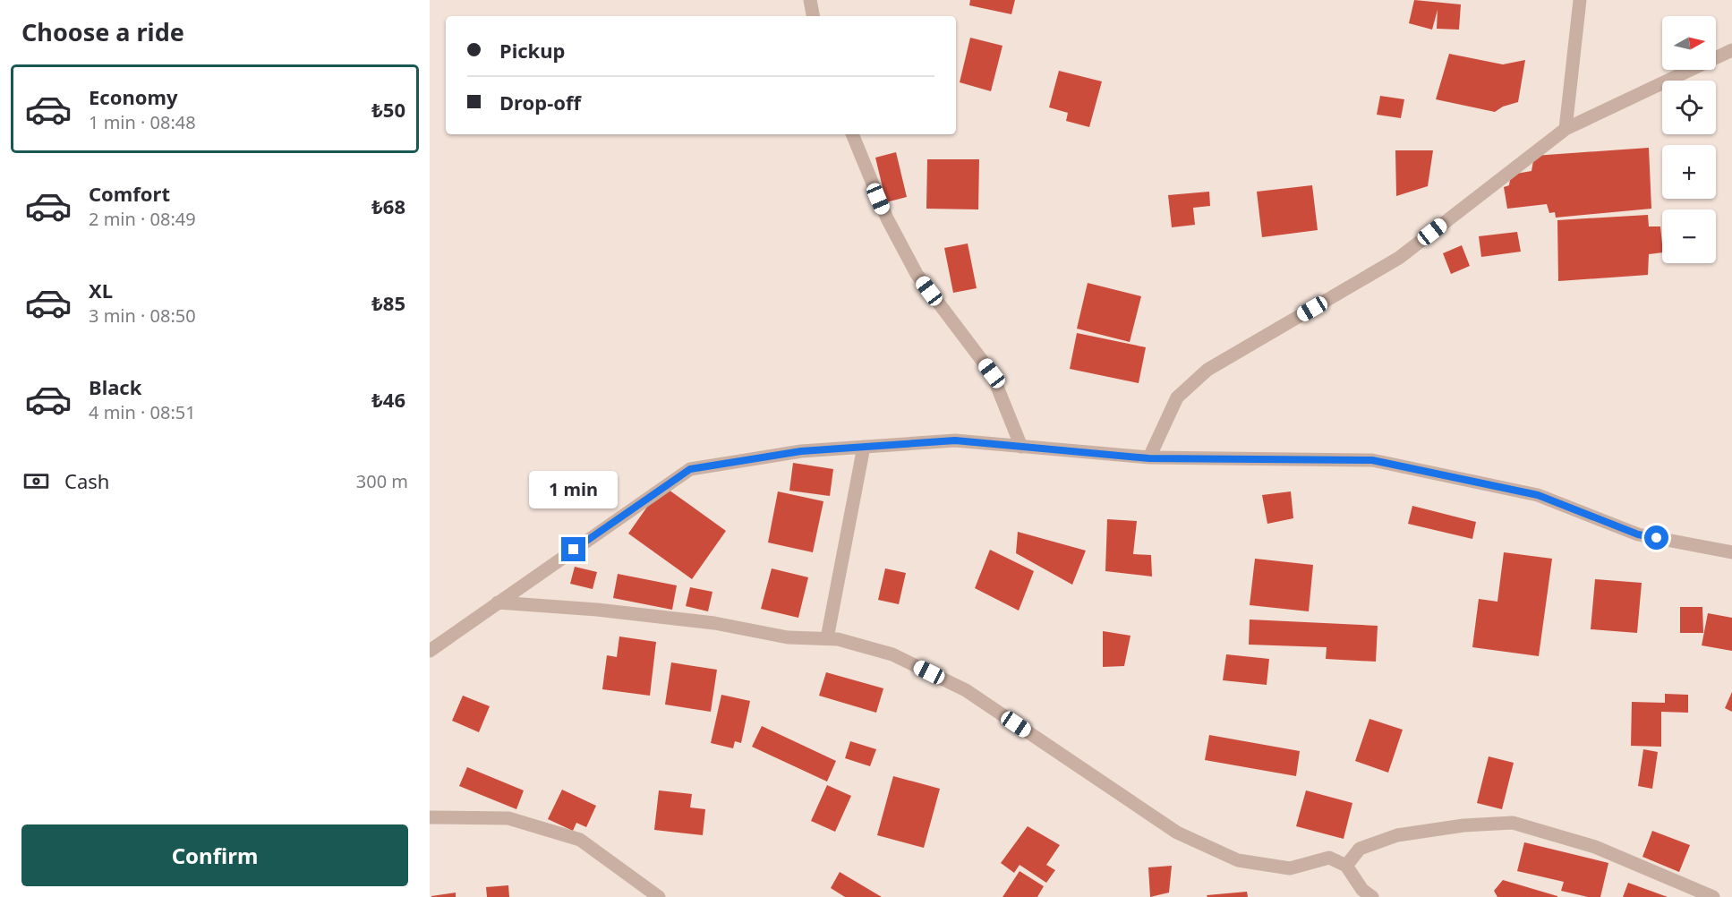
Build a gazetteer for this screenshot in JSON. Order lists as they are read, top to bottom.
{
  "north": "right",
  "page": {
    "heading": "Choose a ride",
    "map_buttons": ["+", "−"],
    "banner": ["Pickup", "Drop-off"],
    "list": [
      {
        "name": "Economy",
        "note": "1 min · 08:48",
        "value": "₺50"
      },
      {
        "name": "Comfort",
        "note": "2 min · 08:49",
        "value": "₺68"
      },
      {
        "name": "XL",
        "note": "3 min · 08:50",
        "value": "₺85"
      },
      {
        "name": "Black",
        "note": "4 min · 08:51",
        "value": "₺46"
      }
    ],
    "pay": ["Cash", "300 m"],
    "bubble": "1 min",
    "buttons": "Confirm"
  }
}
